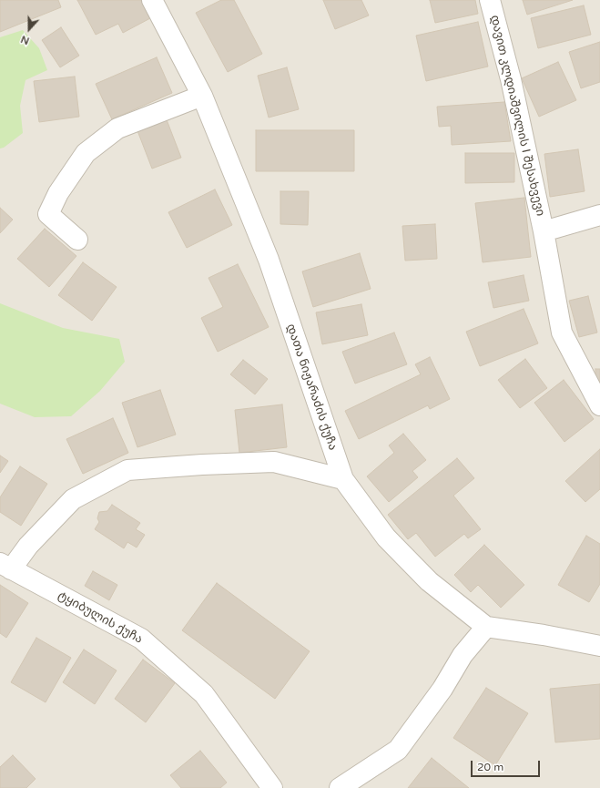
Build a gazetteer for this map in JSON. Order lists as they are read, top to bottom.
{
  "streets": {
    "street": ["დავით კლდიაშვილის I შესახვევი", "დათა ნიჟარაძის ქუჩა", "ტყიბულის ქუჩა"]
  },
  "scale_bar": "20 m",
  "north": "bottom"
}
